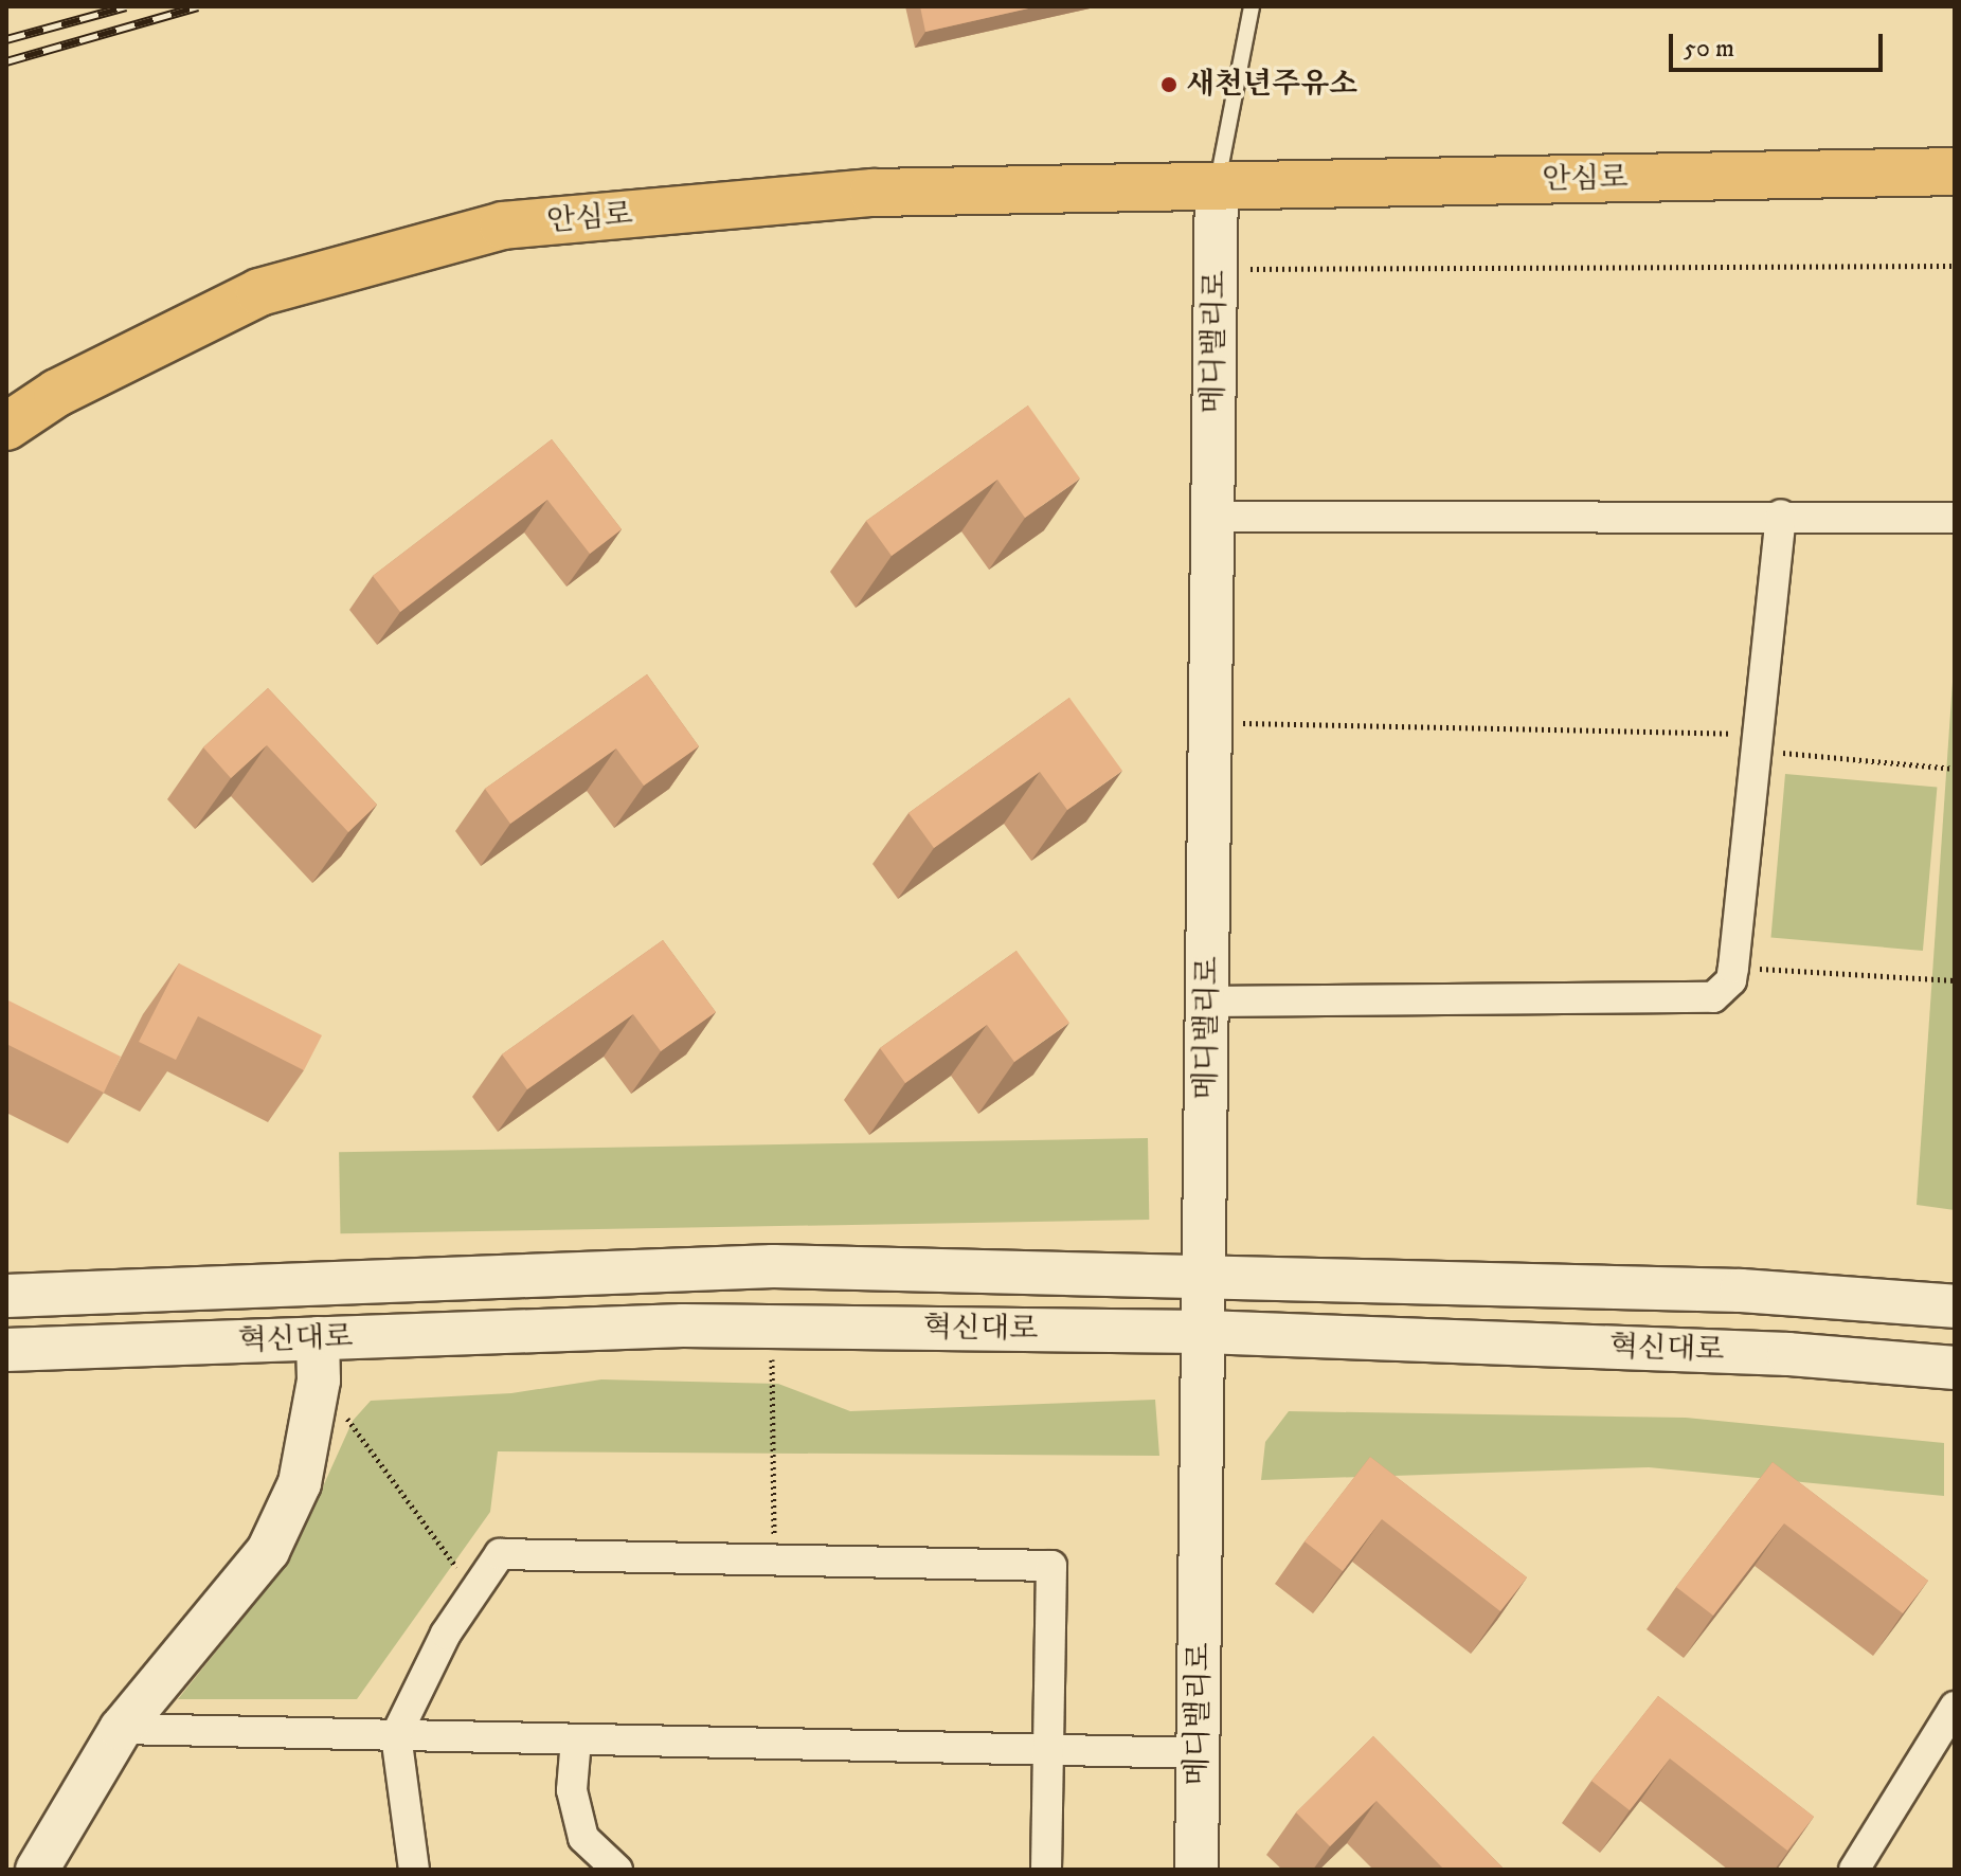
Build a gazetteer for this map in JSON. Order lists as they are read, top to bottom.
{
  "streets": {
    "main road": ["안심로", "메디밸리로", "혁신대로"]
  },
  "crossings": [
    ["안심로", "메디밸리로"],
    ["메디밸리로", "혁신대로"]
  ],
  "places": ["새천년주유소"],
  "scale_bar": "50 m"
}
